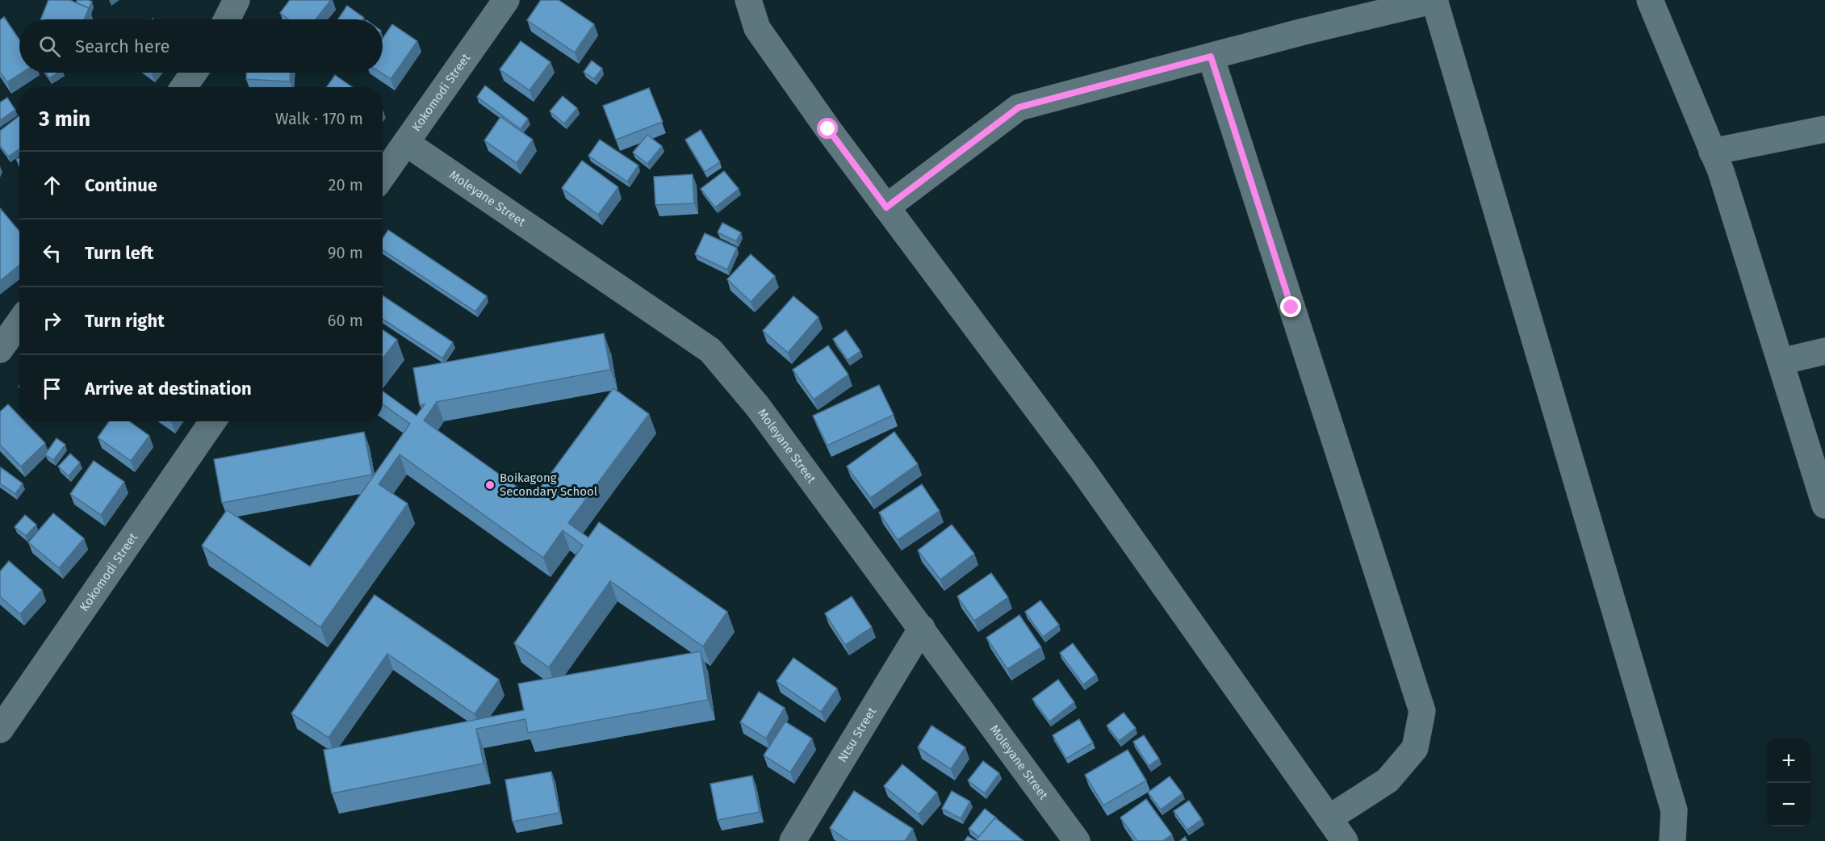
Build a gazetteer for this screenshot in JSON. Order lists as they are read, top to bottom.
{
  "streets": {
    "street": ["Kokomodi Street", "Moleyane Street", "Ntsu Street"]
  },
  "crossings": [
    ["Kokomodi Street", "Moleyane Street"],
    ["Moleyane Street", "Ntsu Street"]
  ],
  "places": ["Boikagong Secondary School"],
  "page": {
    "search": "Search here",
    "heading": ["3 min", "Walk · 170 m"],
    "list": [
      ["Continue", "20 m"],
      ["Turn left", "90 m"],
      ["Turn right", "60 m"],
      "Arrive at destination"
    ],
    "map_buttons": ["+", "−"]
  }
}
